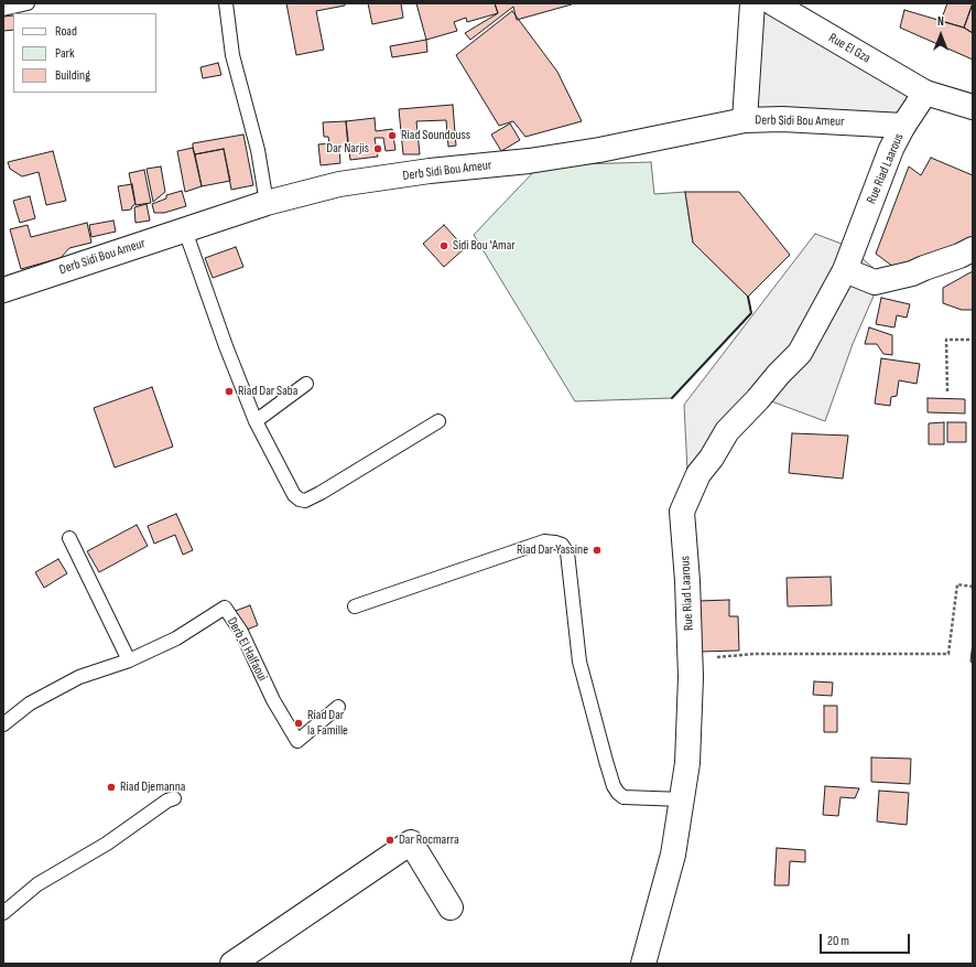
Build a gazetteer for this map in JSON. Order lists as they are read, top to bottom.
{
  "streets": {
    "street": ["Rue El Gza", "Derb Sidi Bou Ameur", "Rue Riad Laarous"],
    "lane": ["Derb El Halfaoui"]
  },
  "crossings": [
    ["Rue El Gza", "Rue Riad Laarous"],
    ["Derb Sidi Bou Ameur", "Rue Riad Laarous"]
  ],
  "places": [
    "Riad Soundouss",
    "Dar Narjis",
    "Sidi Bou 'Amar",
    "Riad Dar Saba",
    "Riad Dar Yassine",
    "Riad Dar la Famille",
    "Riad Djemanna",
    "Dar Rocmarra"
  ],
  "legend": ["Road", "Park", "Building"],
  "scale_bar": "20 m",
  "north": "top"
}
